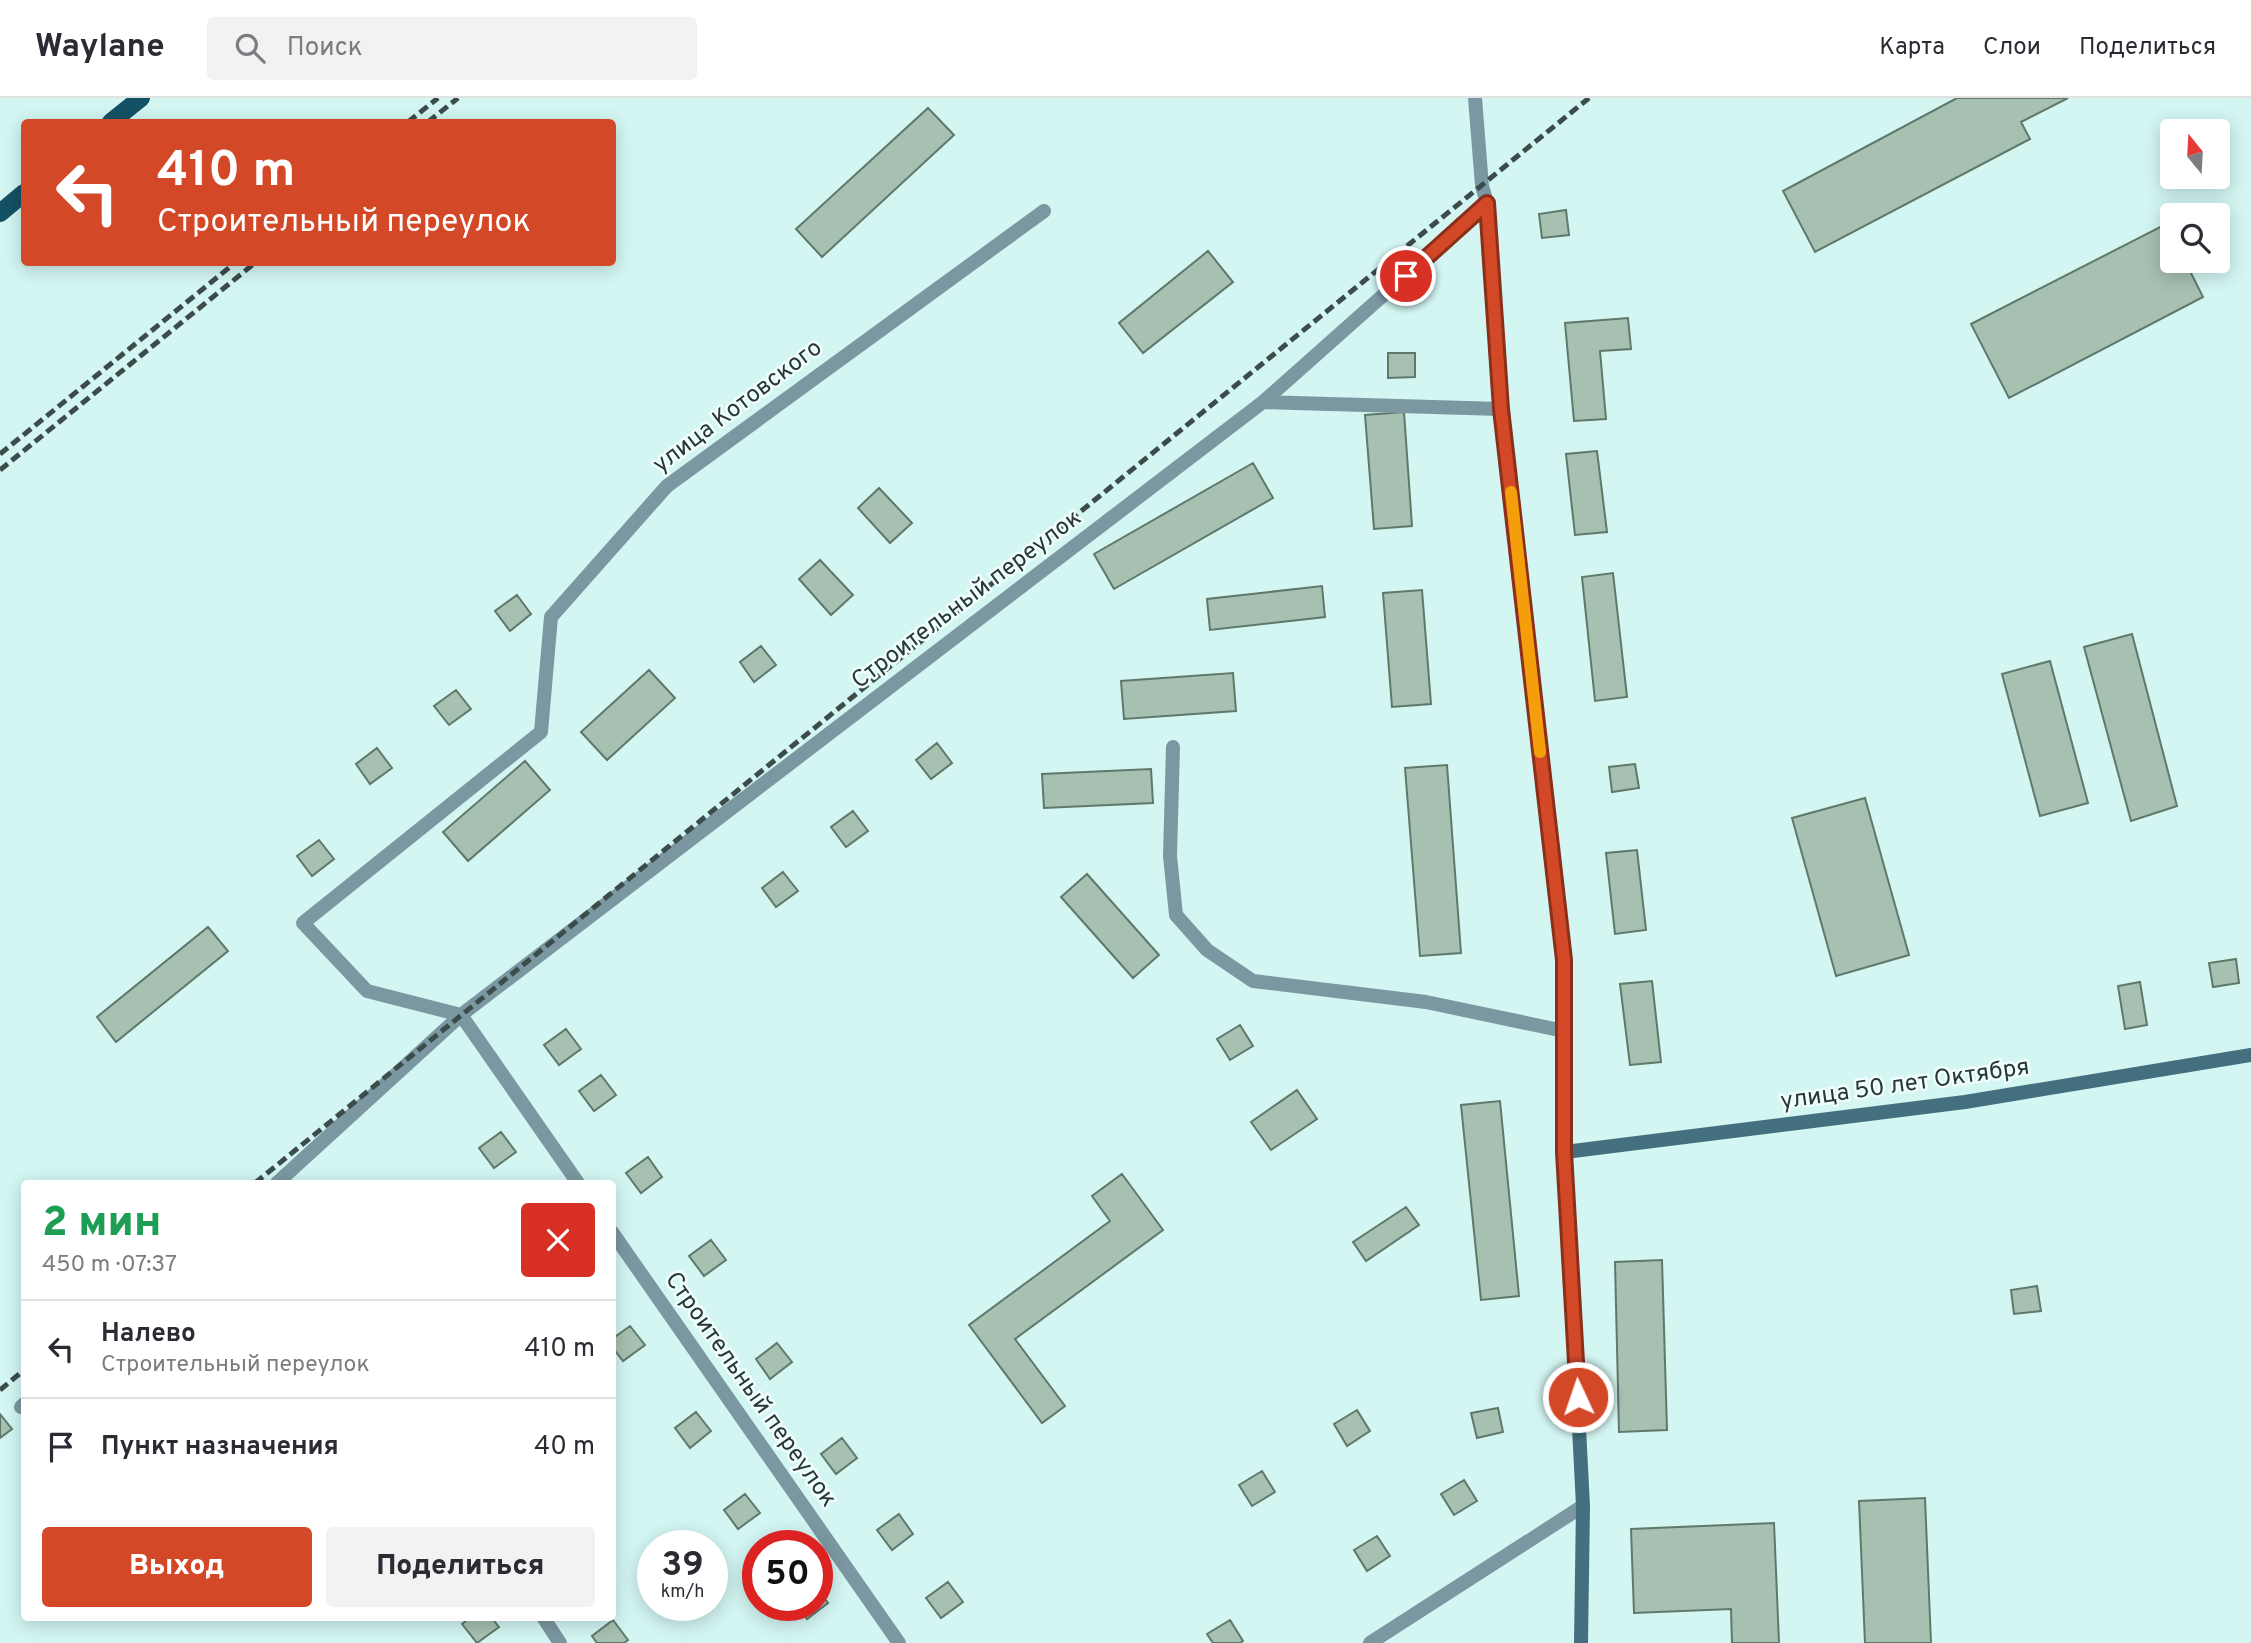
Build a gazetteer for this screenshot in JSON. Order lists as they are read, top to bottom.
{
  "streets": {
    "main road": ["улица 50 лет Октября"],
    "street": ["улица Котовского", "Строительный переулок"]
  },
  "crossings": [
    ["улица Котовского", "Строительный переулок"]
  ],
  "north": "top",
  "page": {
    "header": "Waylane",
    "search": "Поиск",
    "nav": ["Карта", "Слои", "Поделиться"],
    "turn": ["410 m", "Строительный переулок"],
    "heading": ["2 мин", "450 m · 07:37"],
    "list": [
      {
        "name": "Налево",
        "note": "Строительный переулок",
        "value": "410 m"
      },
      {
        "name": "Пункт назначения",
        "value": "40 m"
      }
    ],
    "buttons": ["Выход", "Поделиться"],
    "speed": "39 km/h",
    "limit": "50"
  }
}
